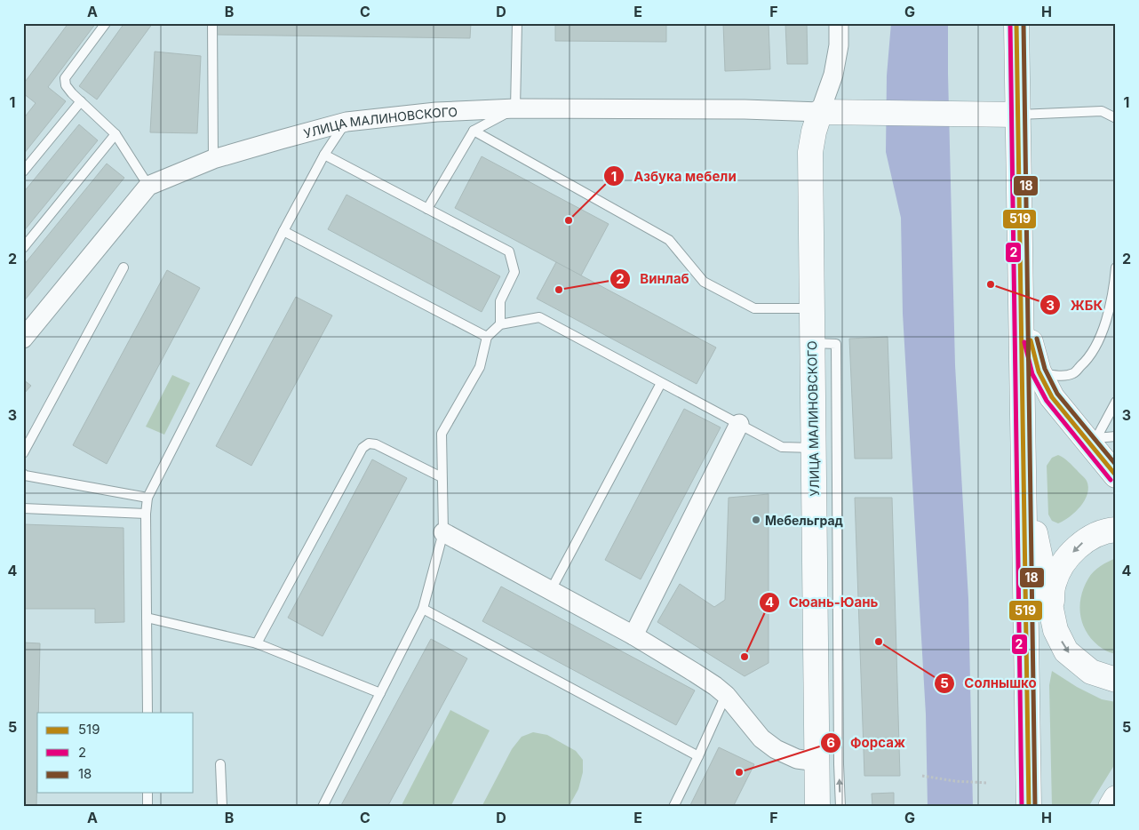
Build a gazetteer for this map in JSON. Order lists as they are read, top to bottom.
{
  "streets": {
    "main road": ["УЛИЦА МАЛИНОВСКОГО"]
  },
  "places": [
    "Азбука мебели",
    "ЖБК",
    "Винлаб",
    "Мебельград",
    "Солнышко",
    "Сюань-Юань",
    "Форсаж"
  ],
  "lines": ["transit line 519", "transit line 2", "transit line 18"],
  "legend": ["519", "2", "18"],
  "grid": {
    "columns": [
      "A",
      "B",
      "C",
      "D",
      "E",
      "F",
      "G",
      "H"
    ],
    "rows": [
      "1",
      "2",
      "3",
      "4",
      "5"
    ]
  }
}
